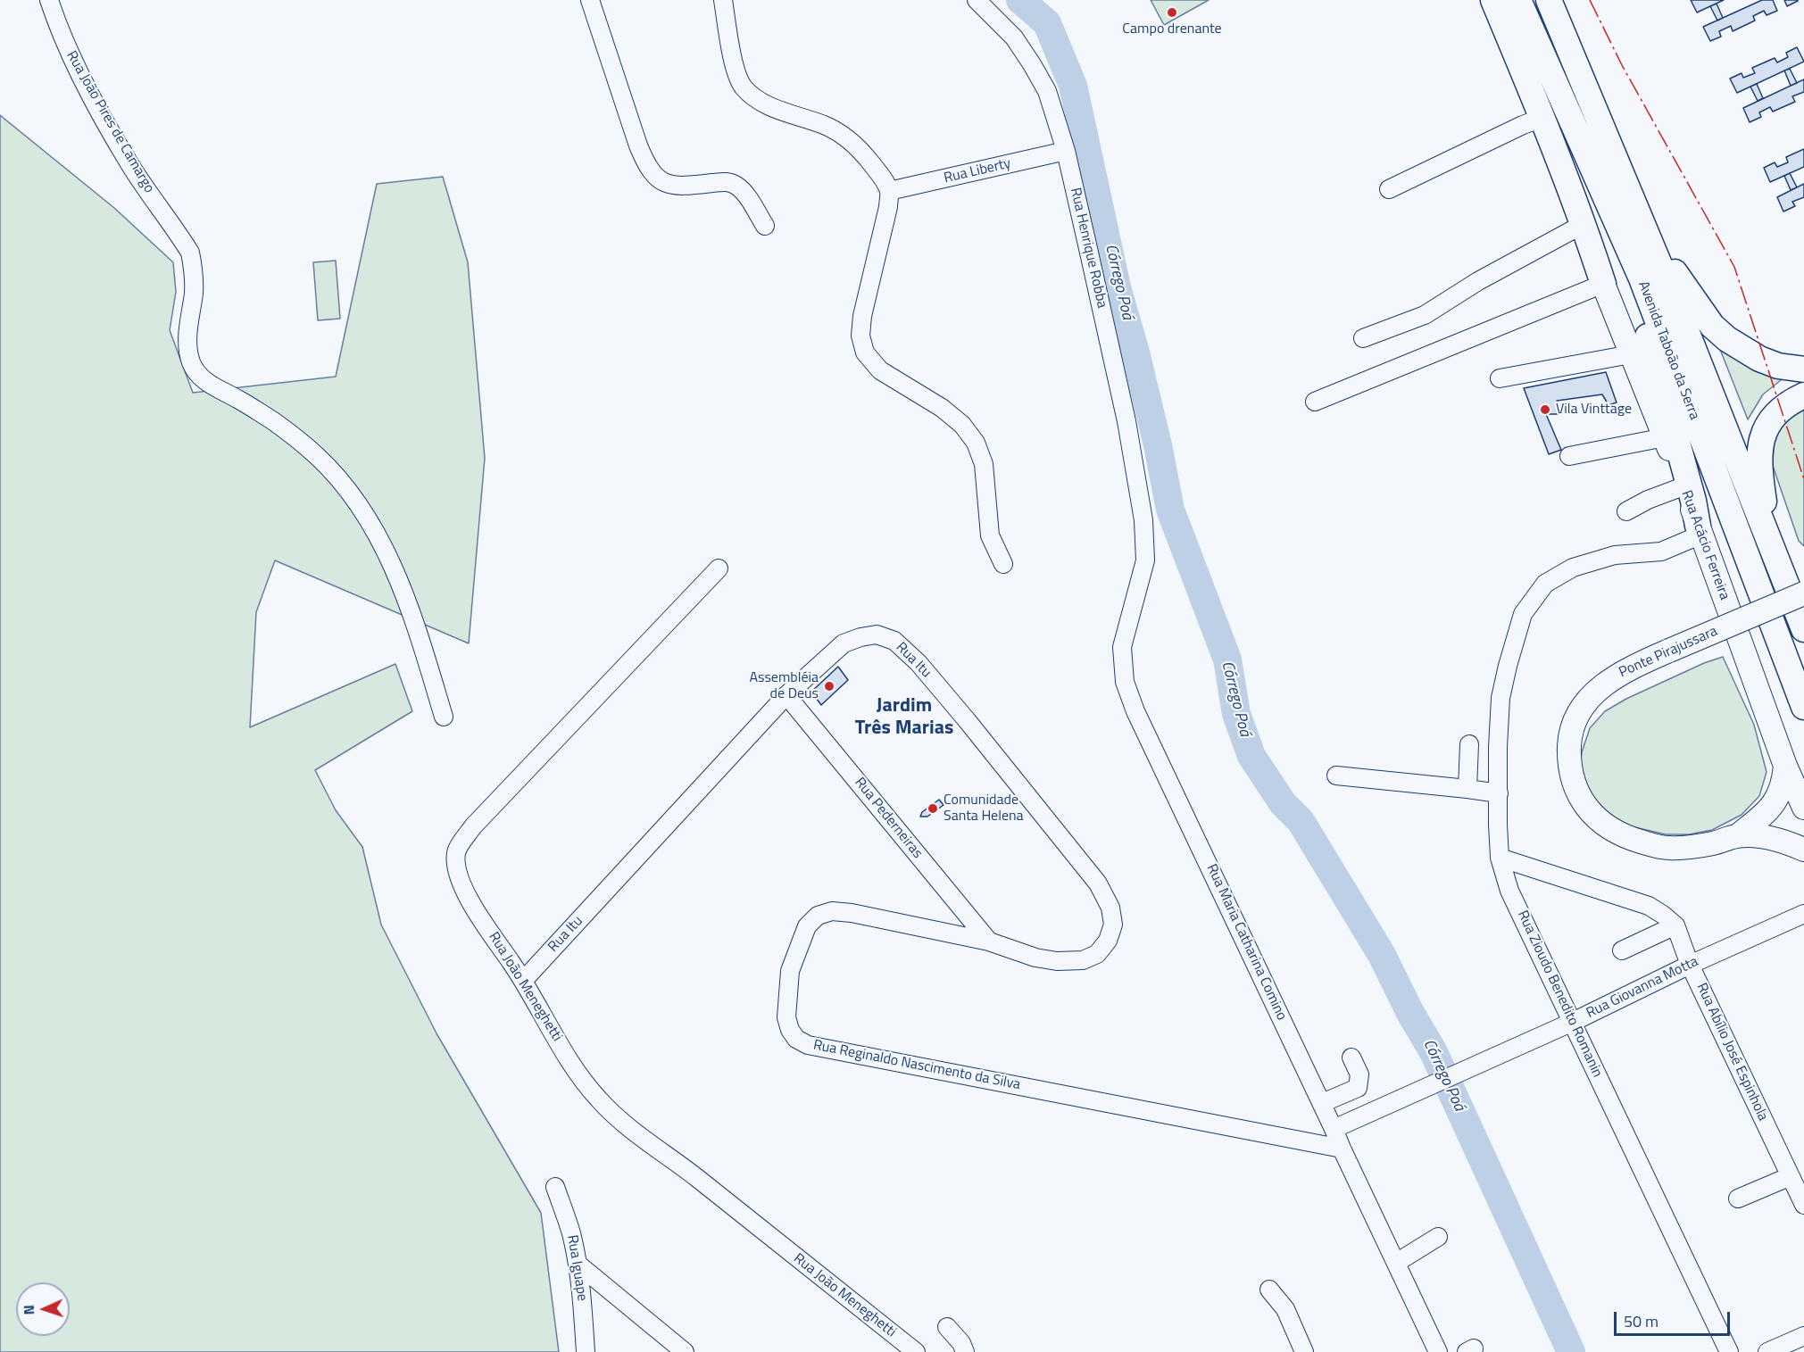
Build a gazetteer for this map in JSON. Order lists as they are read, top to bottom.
{
  "streets": {
    "highway": ["Avenida Taboão da Serra"],
    "main road": ["Rua Acácio Ferreira", "Ponte Pirajussara"],
    "street": [
      "Rua João Pires de Camargo",
      "Rua Liberty",
      "Rua Henrique Robba",
      "Rua Itu",
      "Rua Pederneiras",
      "Rua Maria Catharina Comino",
      "Rua João Meneghetti",
      "Rua Giovanna Motta",
      "Rua Zioudo Benedito Romanin",
      "Rua Abílio José Espinhola",
      "Rua Reginaldo Nascimento da Silva",
      "Rua Iguape"
    ]
  },
  "crossings": [
    ["Rua Liberty", "Rua Henrique Robba"],
    ["Rua Henrique Robba", "Rua Maria Catharina Comino"],
    ["Rua Acácio Ferreira", "Ponte Pirajussara"],
    ["Rua Acácio Ferreira", "Rua Zioudo Benedito Romanin"],
    ["Rua Itu", "Rua Pederneiras"],
    ["Rua Itu", "Rua João Meneghetti"],
    ["Rua Itu", "Rua Reginaldo Nascimento da Silva"],
    ["Rua Pederneiras", "Rua Reginaldo Nascimento da Silva"],
    ["Rua Maria Catharina Comino", "Rua Giovanna Motta"],
    ["Rua Maria Catharina Comino", "Rua Reginaldo Nascimento da Silva"],
    ["Rua Giovanna Motta", "Rua Zioudo Benedito Romanin"],
    ["Rua Giovanna Motta", "Rua Abílio José Espinhola"]
  ],
  "districts": ["Jardim Três Marias"],
  "water": ["Córrego Poá"],
  "places": [
    "Campo drenante",
    "Vila Vinttage",
    "Assembléia de Deus",
    "Comunidade Santa Helena"
  ],
  "scale_bar": "50 m",
  "north": "left"
}
